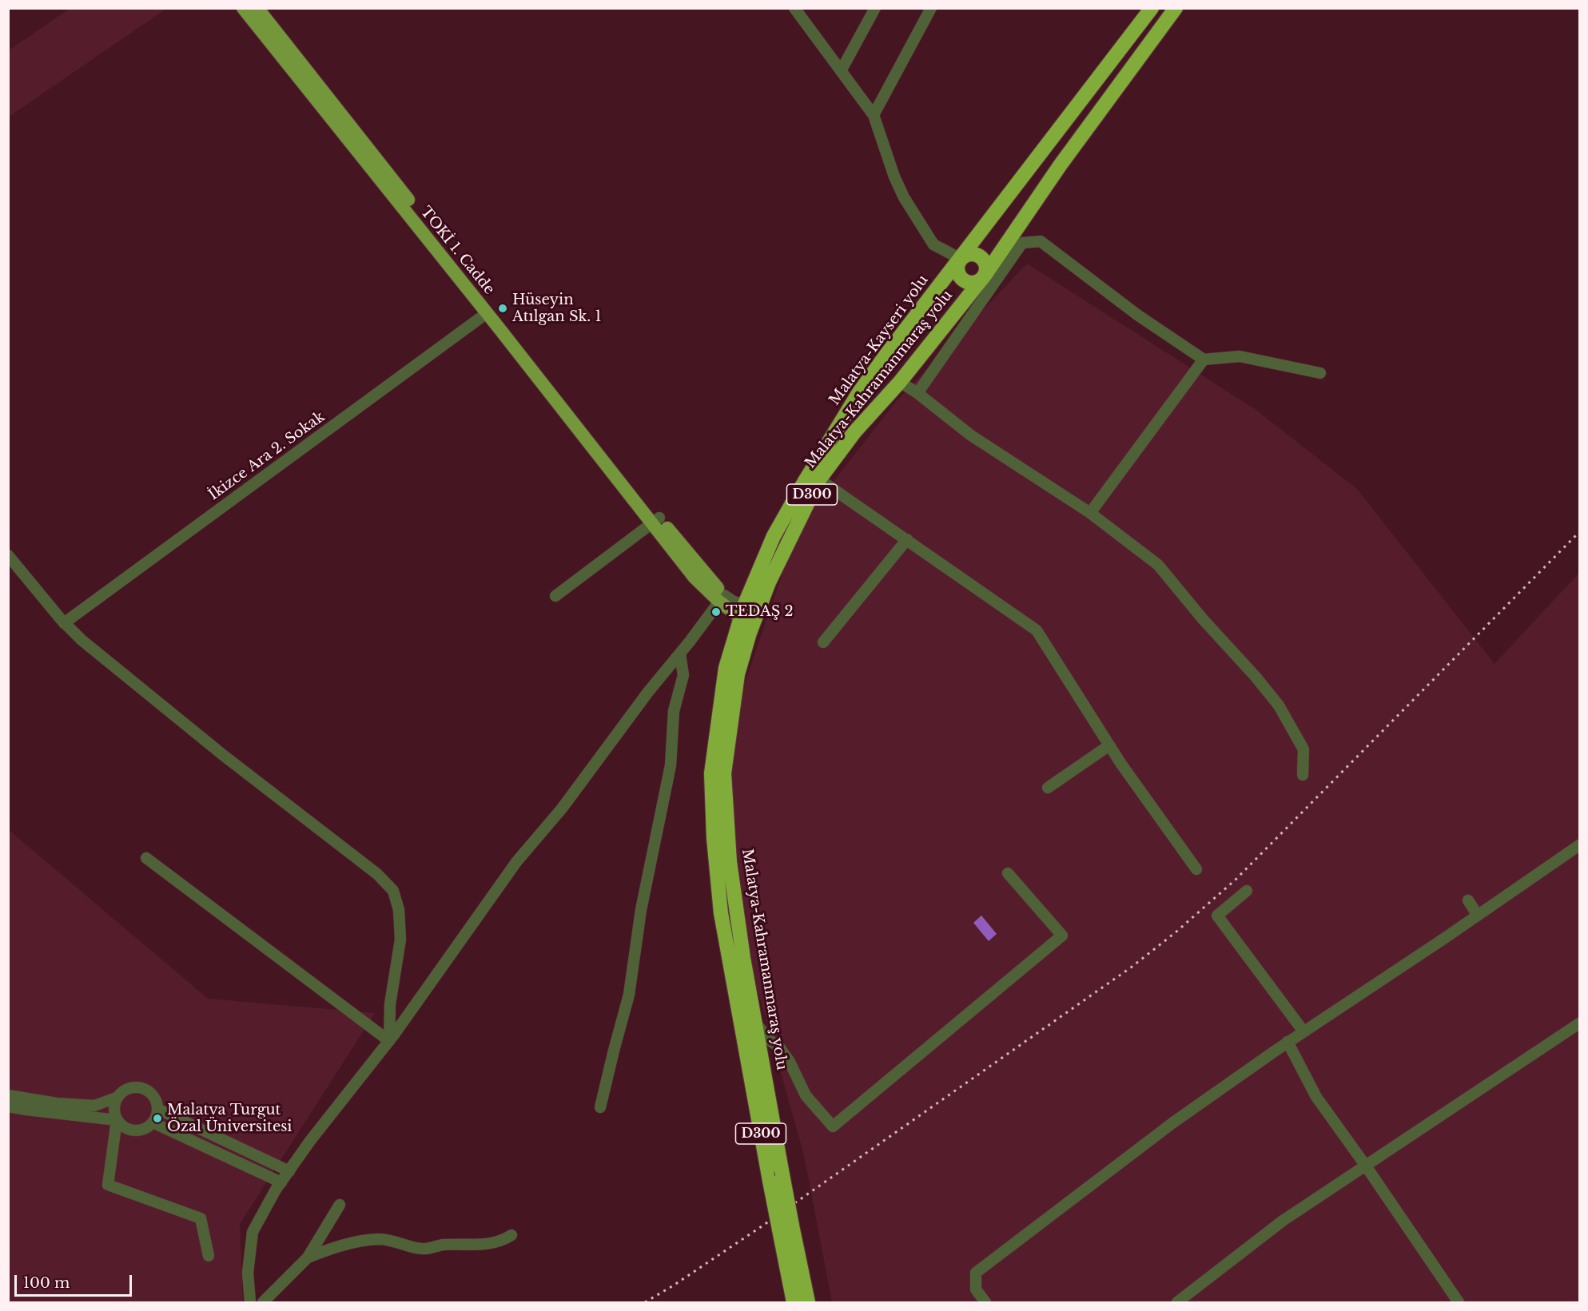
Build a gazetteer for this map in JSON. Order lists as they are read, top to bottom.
{
  "streets": {
    "highway": ["Malatya-Kayseri yolu", "Malatya-Kahramanmaraş yolu", "D300"],
    "main road": ["TOKİ 1. Cadde"],
    "street": ["İkizce Ara 2. Sokak"]
  },
  "crossings": [
    ["TOKİ 1. Cadde", "Malatya-Kayseri yolu"],
    ["TOKİ 1. Cadde", "İkizce Ara 2. Sokak"],
    ["Malatya-Kayseri yolu", "Malatya-Kahramanmaraş yolu"]
  ],
  "places": ["Hüseyin Atılgan Sk. 1", "TEDAŞ 2", "Malatya Turgut Özal Üniversitesi"],
  "scale_bar": "100 m"
}
